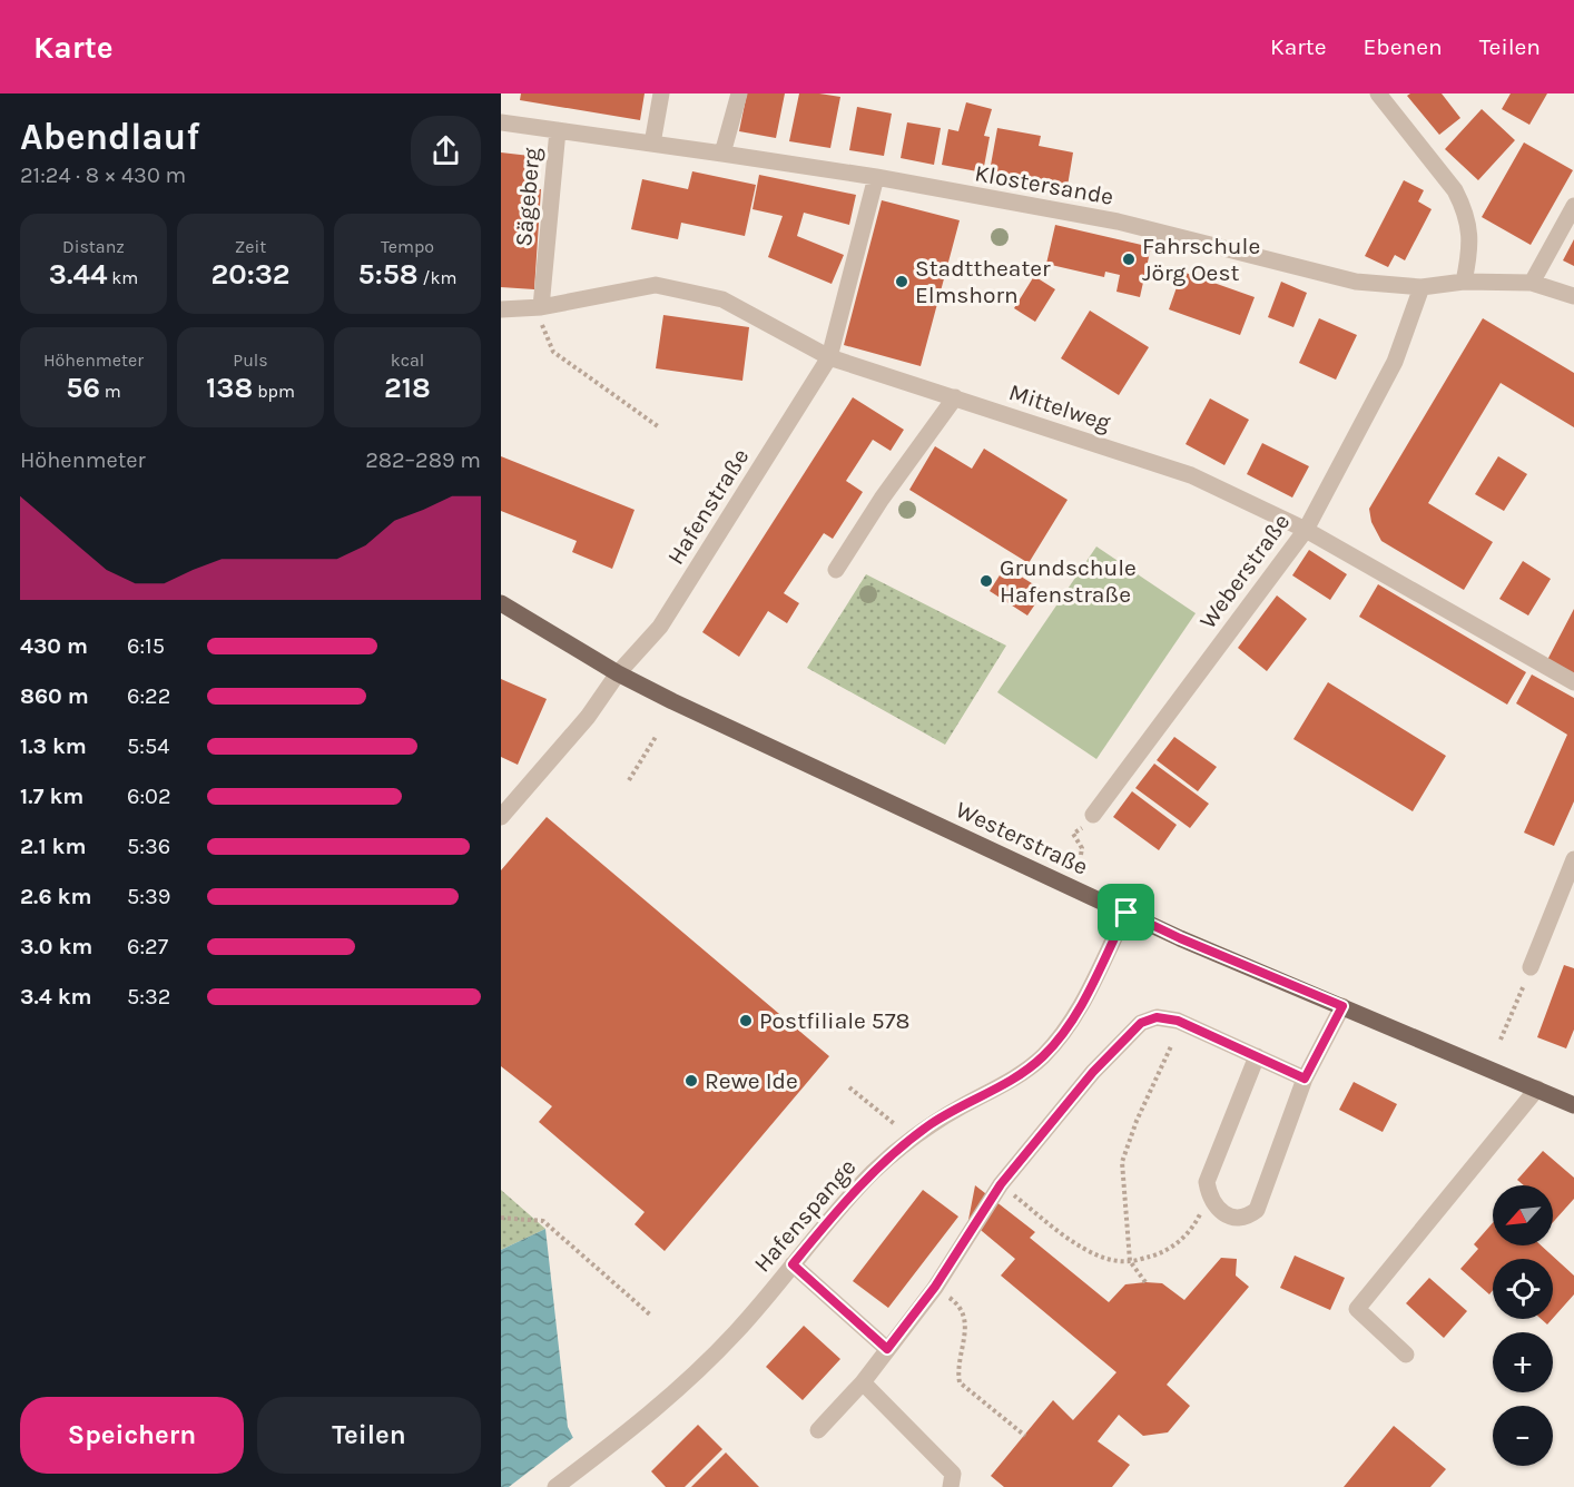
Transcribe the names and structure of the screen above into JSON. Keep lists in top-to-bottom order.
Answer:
{
  "streets": {
    "main road": ["Westerstraße"],
    "street": [
      "Klostersande",
      "Sägeberg",
      "Mittelweg",
      "Hafenstraße",
      "Weberstraße",
      "Hafenspange"
    ]
  },
  "crossings": [
    ["Klostersande", "Sägeberg"],
    ["Klostersande", "Hafenstraße"],
    ["Klostersande", "Weberstraße"],
    ["Sägeberg", "Mittelweg"],
    ["Mittelweg", "Hafenstraße"],
    ["Mittelweg", "Weberstraße"],
    ["Hafenstraße", "Westerstraße"],
    ["Westerstraße", "Hafenspange"]
  ],
  "places": [
    "Fahrschule Jörg Oest",
    "Stadttheater Elmshorn",
    "Grundschule Hafenstraße",
    "Postfiliale 578",
    "Rewe Ide"
  ],
  "north": "bottom left",
  "page": {
    "header": "Karte",
    "nav": ["Karte", "Ebenen", "Teilen"],
    "heading": ["Abendlauf", "21:24 · 8 × 430 m"],
    "stats": [
      ["Distanz", "3.44 km"],
      ["Zeit", "20:32"],
      ["Tempo", "5:58 /km"],
      ["Höhenmeter", "56 m"],
      ["Puls", "138 bpm"],
      ["kcal", "218"]
    ],
    "chart": ["Höhenmeter", "282–289 m"],
    "list": [
      {
        "name": "430 m",
        "note": "6:15"
      },
      {
        "name": "860 m",
        "note": "6:22"
      },
      {
        "name": "1.3 km",
        "note": "5:54"
      },
      {
        "name": "1.7 km",
        "note": "6:02"
      },
      {
        "name": "2.1 km",
        "note": "5:36"
      },
      {
        "name": "2.6 km",
        "note": "5:39"
      },
      {
        "name": "3.0 km",
        "note": "6:27"
      },
      {
        "name": "3.4 km",
        "note": "5:32"
      }
    ],
    "map_buttons": ["+", "−"],
    "buttons": ["Speichern", "Teilen"]
  }
}
